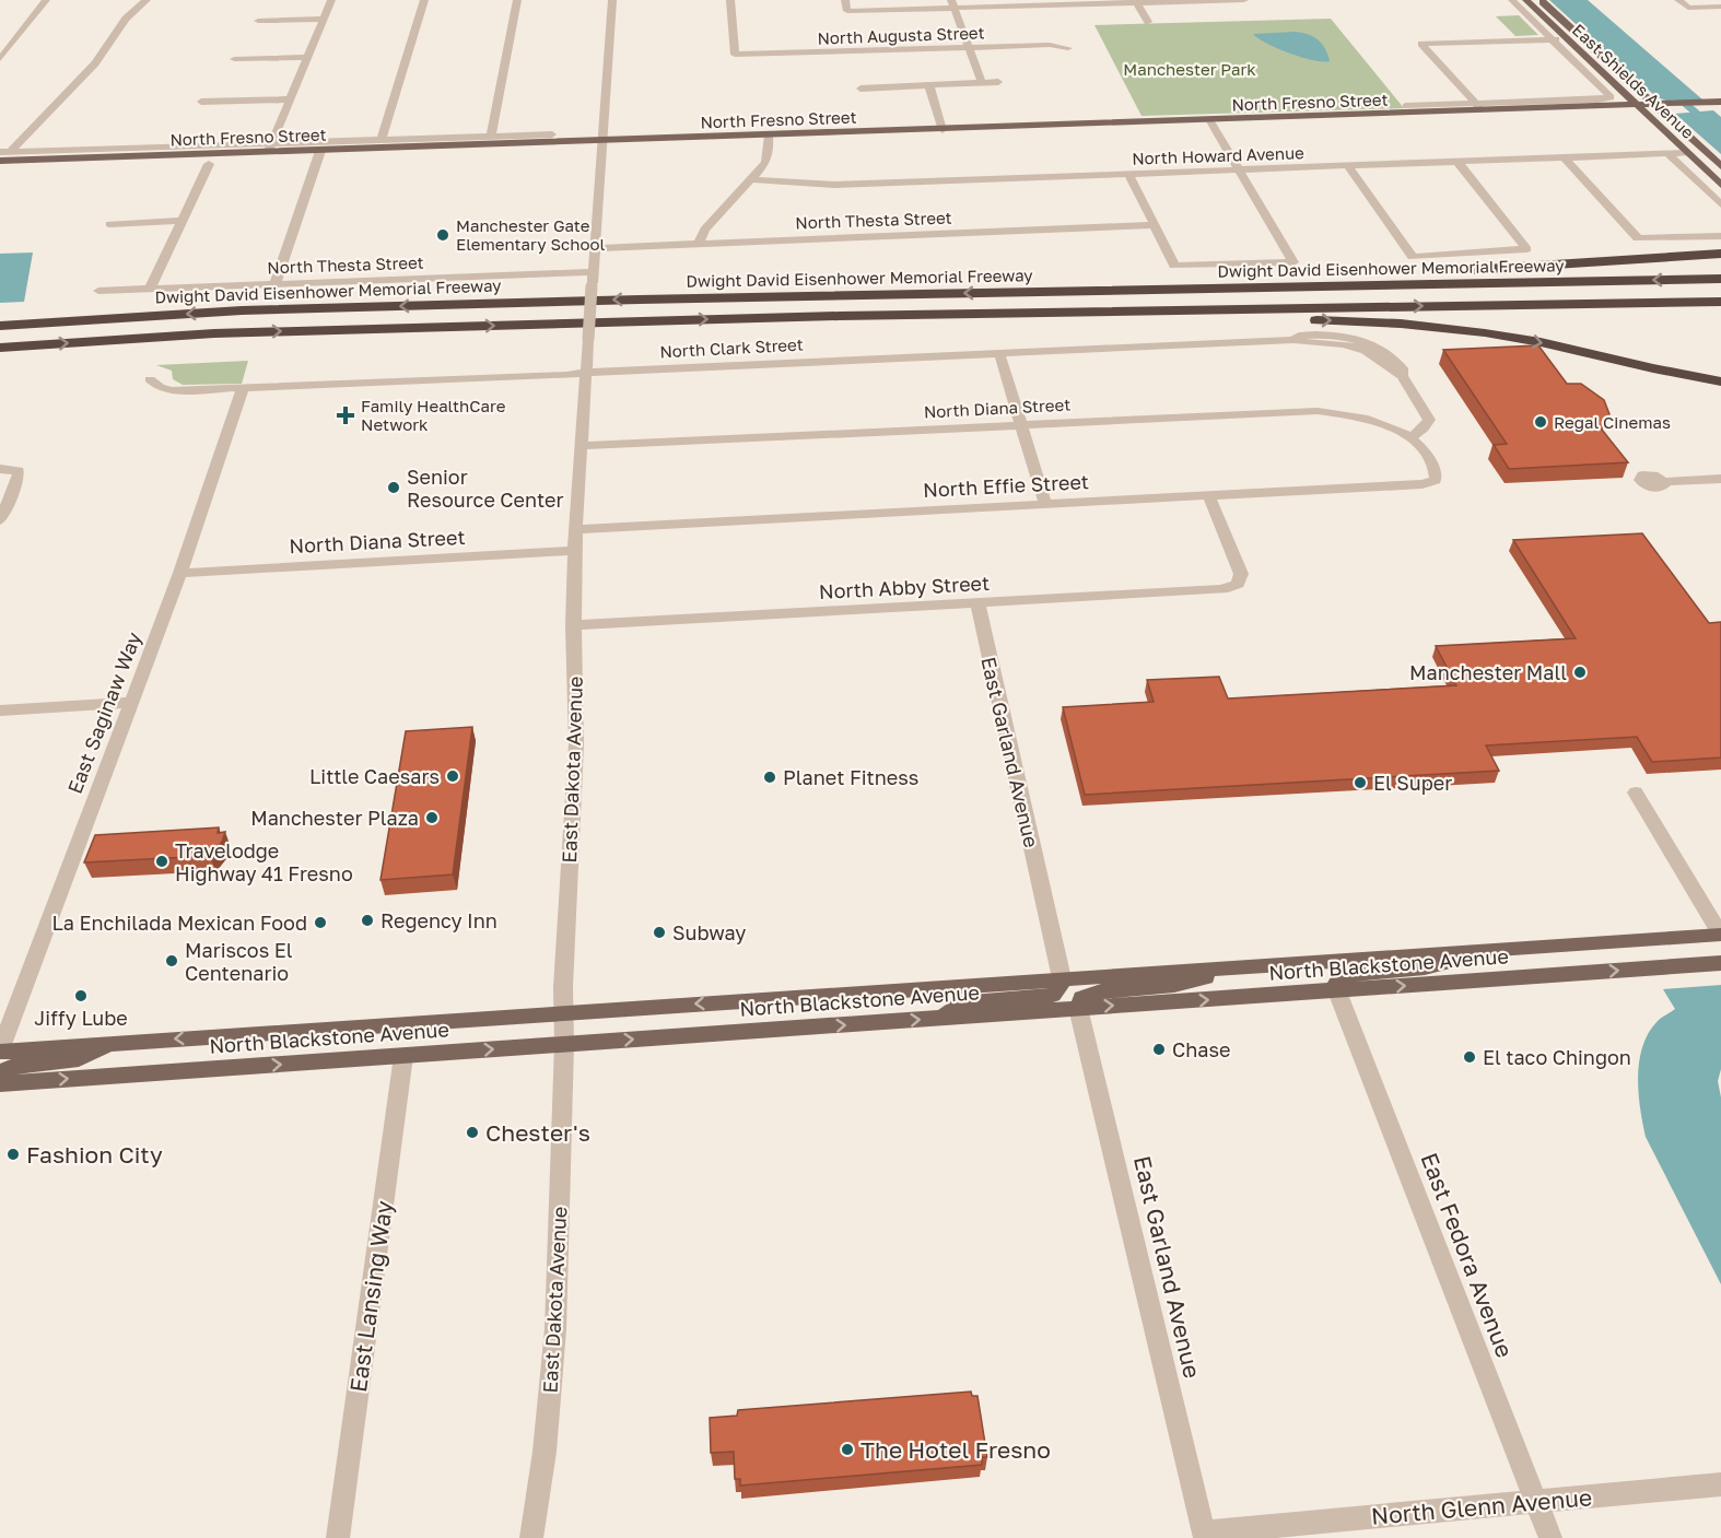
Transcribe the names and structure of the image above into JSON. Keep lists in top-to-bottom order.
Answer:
{
  "streets": {
    "highway": ["Dwight David Eisenhower Memorial Freeway"],
    "main road": ["East Shields Avenue", "North Fresno Street", "North Blackstone Avenue"],
    "street": [
      "North Augusta Street",
      "North Howard Avenue",
      "North Thesta Street",
      "North Clark Street",
      "North Diana Street",
      "North Effie Street",
      "North Abby Street",
      "East Saginaw Way",
      "East Garland Avenue",
      "East Dakota Avenue",
      "East Fedora Avenue",
      "East Lansing Way",
      "North Glenn Avenue"
    ]
  },
  "crossings": [
    ["East Shields Avenue", "North Fresno Street"],
    ["East Shields Avenue", "North Howard Avenue"],
    ["North Fresno Street", "East Dakota Avenue"],
    ["North Thesta Street", "East Dakota Avenue"],
    ["North Clark Street", "North Diana Street"],
    ["North Clark Street", "North Effie Street"],
    ["North Clark Street", "East Saginaw Way"],
    ["North Clark Street", "East Dakota Avenue"],
    ["North Diana Street", "North Effie Street"],
    ["North Diana Street", "East Saginaw Way"],
    ["North Diana Street", "East Dakota Avenue"],
    ["North Effie Street", "North Abby Street"],
    ["North Effie Street", "East Dakota Avenue"],
    ["North Abby Street", "East Garland Avenue"],
    ["North Abby Street", "East Dakota Avenue"],
    ["East Saginaw Way", "North Blackstone Avenue"],
    ["East Garland Avenue", "North Blackstone Avenue"],
    ["East Garland Avenue", "North Glenn Avenue"],
    ["East Dakota Avenue", "North Blackstone Avenue"],
    ["North Blackstone Avenue", "East Fedora Avenue"],
    ["North Blackstone Avenue", "East Lansing Way"],
    ["East Fedora Avenue", "North Glenn Avenue"]
  ],
  "parks": ["Manchester Park"],
  "places": {
    "other": [
      "Manchester Gate Elementary School",
      "Regal Cinemas",
      "Senior Resource Center",
      "Manchester Mall",
      "Little Caesars",
      "Planet Fitness",
      "El Super",
      "Manchester Plaza",
      "Travelodge Highway 41 Fresno",
      "Regency Inn",
      "La Enchilada Mexican Food",
      "Subway",
      "Mariscos El Centenario",
      "Jiffy Lube",
      "Chase",
      "El taco Chingon",
      "Chester's",
      "Fashion City",
      "The Hotel Fresno"
    ],
    "health": ["Family HealthCare Network"]
  }
}
